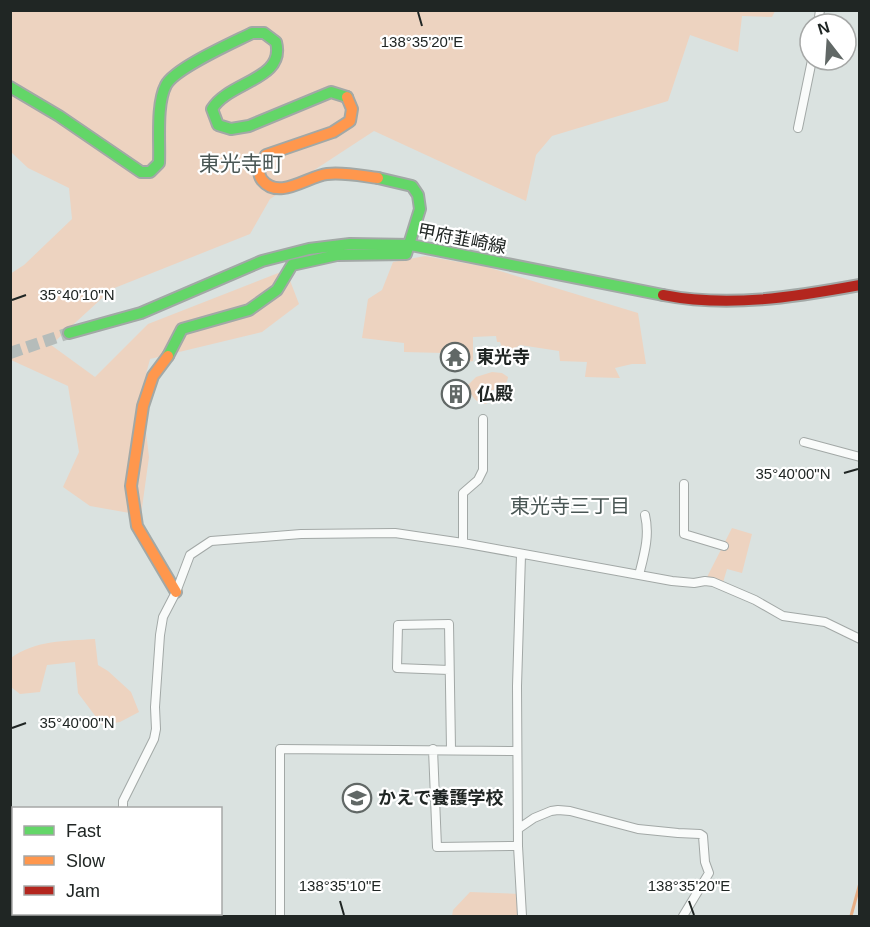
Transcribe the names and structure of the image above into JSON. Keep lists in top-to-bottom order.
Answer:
{
  "streets": {
    "street": ["甲府韮崎線"]
  },
  "districts": ["東光寺町", "東光寺三丁目"],
  "places": {
    "temple": ["東光寺"],
    "building": ["仏殿"],
    "school or university": ["かえで養護学校"]
  },
  "legend": ["Fast", "Slow", "Jam"],
  "north": "top",
  "coordinates": [
    "138°35'20\"E",
    "35°40'10\"N",
    "35°40'00\"N",
    "138°35'10\"E"
  ]
}
